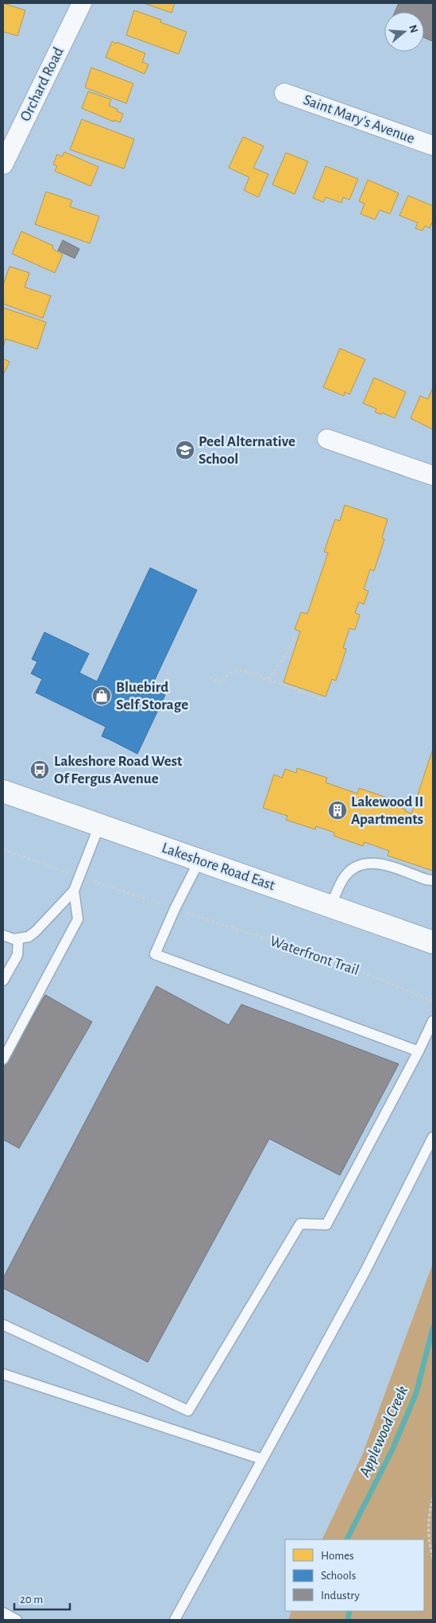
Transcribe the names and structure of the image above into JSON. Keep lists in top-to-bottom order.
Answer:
{
  "streets": {
    "main road": ["Lakeshore Road East"],
    "street": ["Orchard Road", "Saint Mary's Avenue"],
    "path": ["Waterfront Trail"]
  },
  "water": ["Applewood Creek"],
  "places": {
    "school or university": ["Peel Alternative School"],
    "shop": ["Bluebird Self Storage"],
    "bus stop": ["Lakeshore Road West Of Fergus Avenue"],
    "building": ["Lakewood II Apartments"]
  },
  "legend": ["Homes", "Schools", "Industry"],
  "scale_bar": "20 m",
  "north": "right"
}
